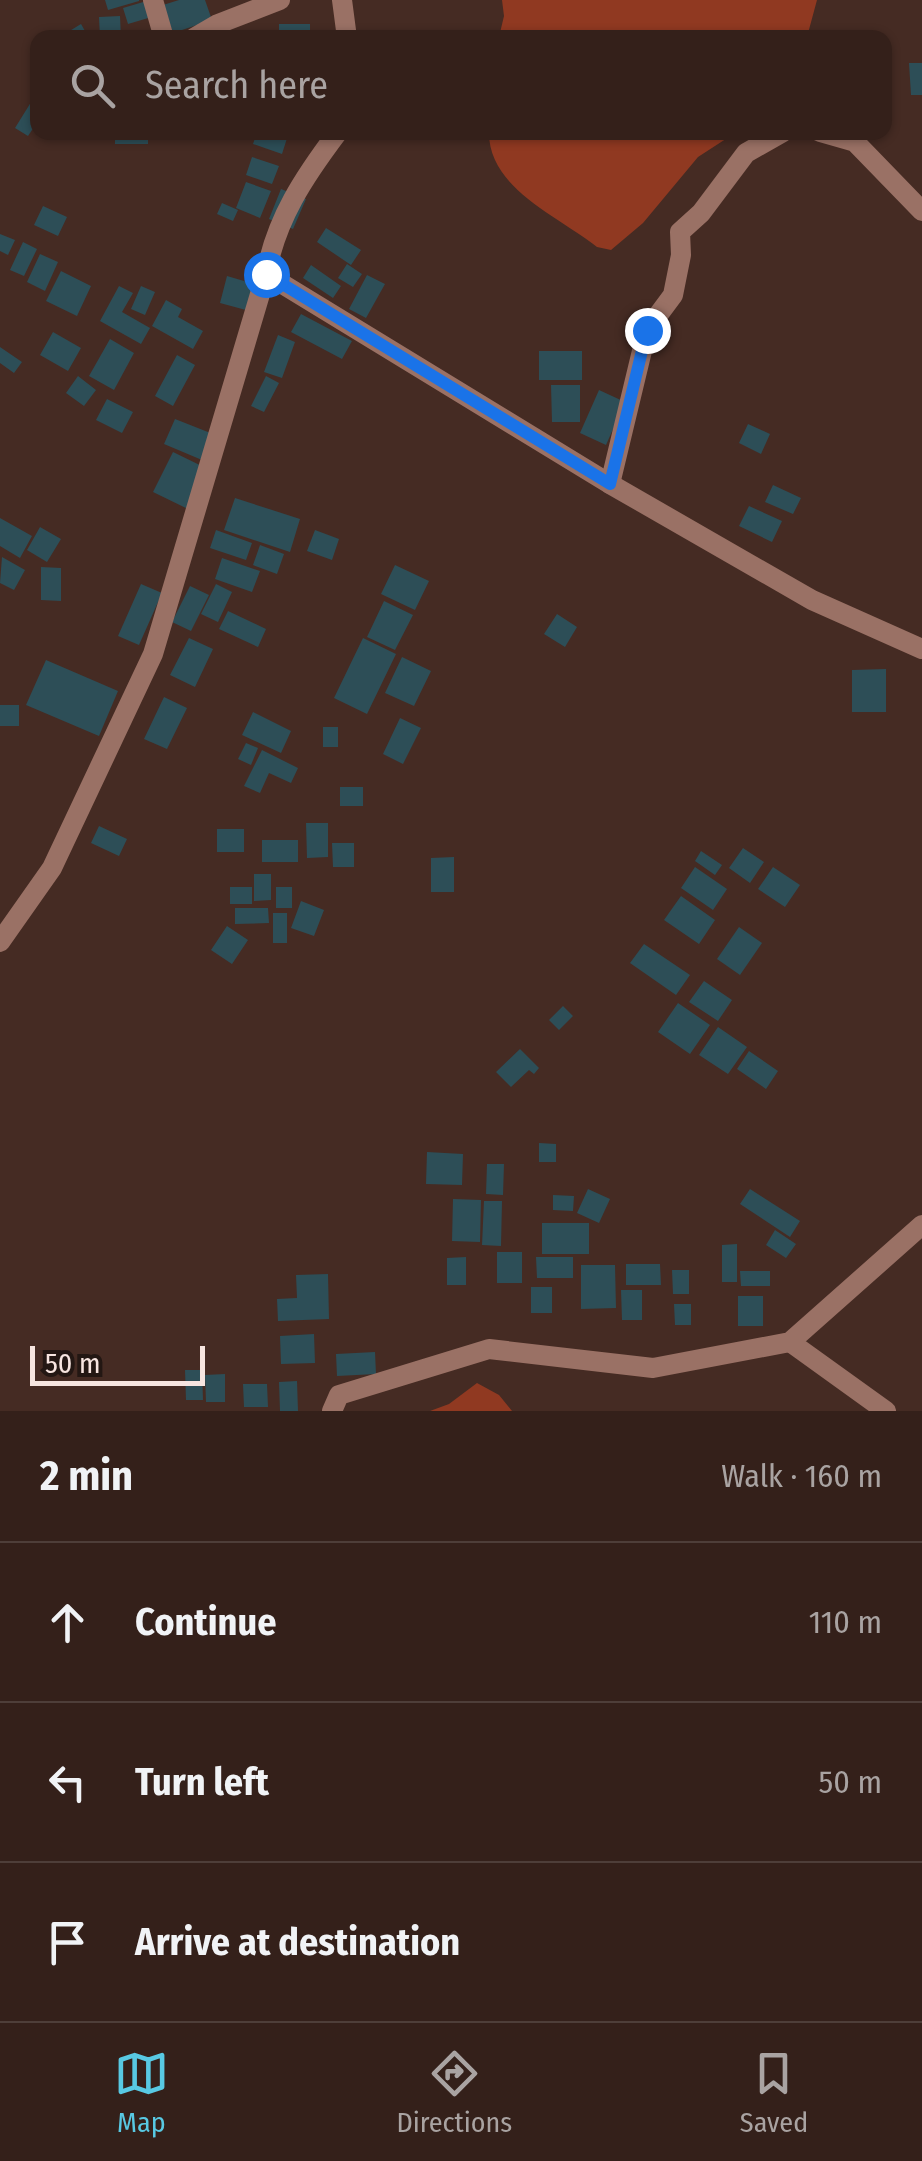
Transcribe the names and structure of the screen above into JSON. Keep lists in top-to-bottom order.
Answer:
{
  "scale_bar": "50 m",
  "page": {
    "search": "Search here",
    "scale": "50 m",
    "heading": ["2 min", "Walk · 160 m"],
    "list": [
      ["Continue", "110 m"],
      ["Turn left", "50 m"],
      "Arrive at destination"
    ],
    "nav": ["Map", "Directions", "Saved"]
  }
}
